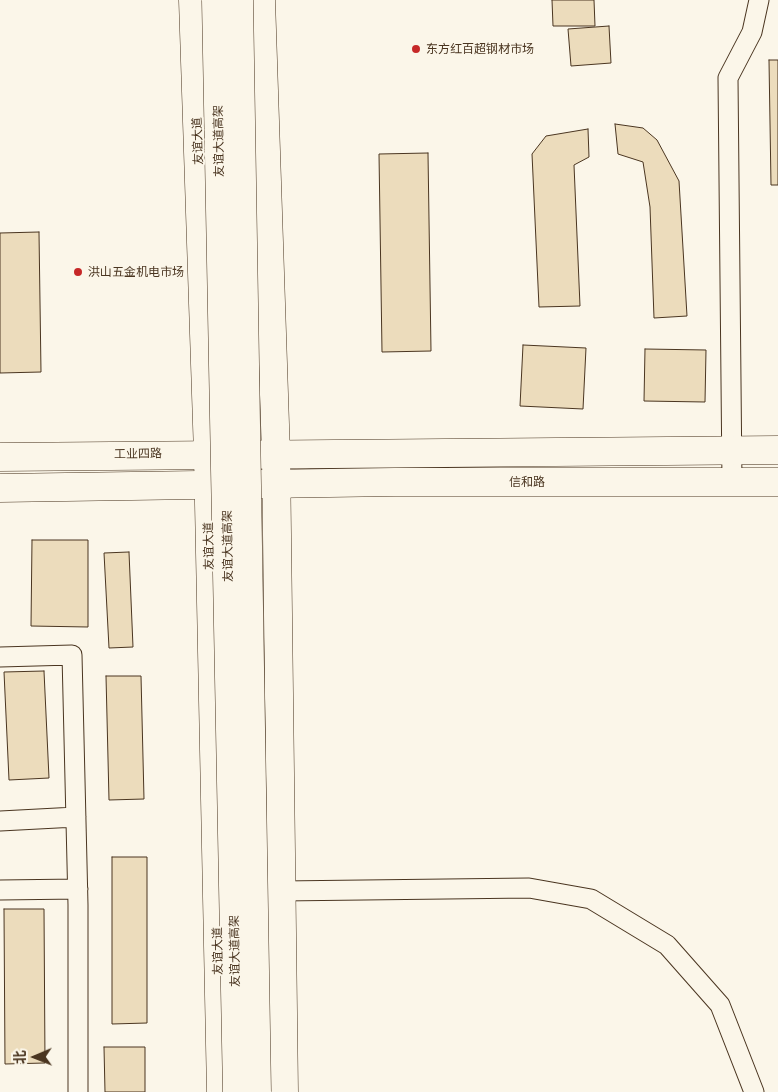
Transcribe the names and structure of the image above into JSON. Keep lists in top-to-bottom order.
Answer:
{
  "streets": {
    "main road": [
      "友谊大道",
      "友谊大道高架",
      "工业四路",
      "信和路"
    ]
  },
  "crossings": [
    ["友谊大道", "工业四路"]
  ],
  "places": ["东方红百超钢材市场", "洪山五金机电市场"],
  "north": "left"
}
